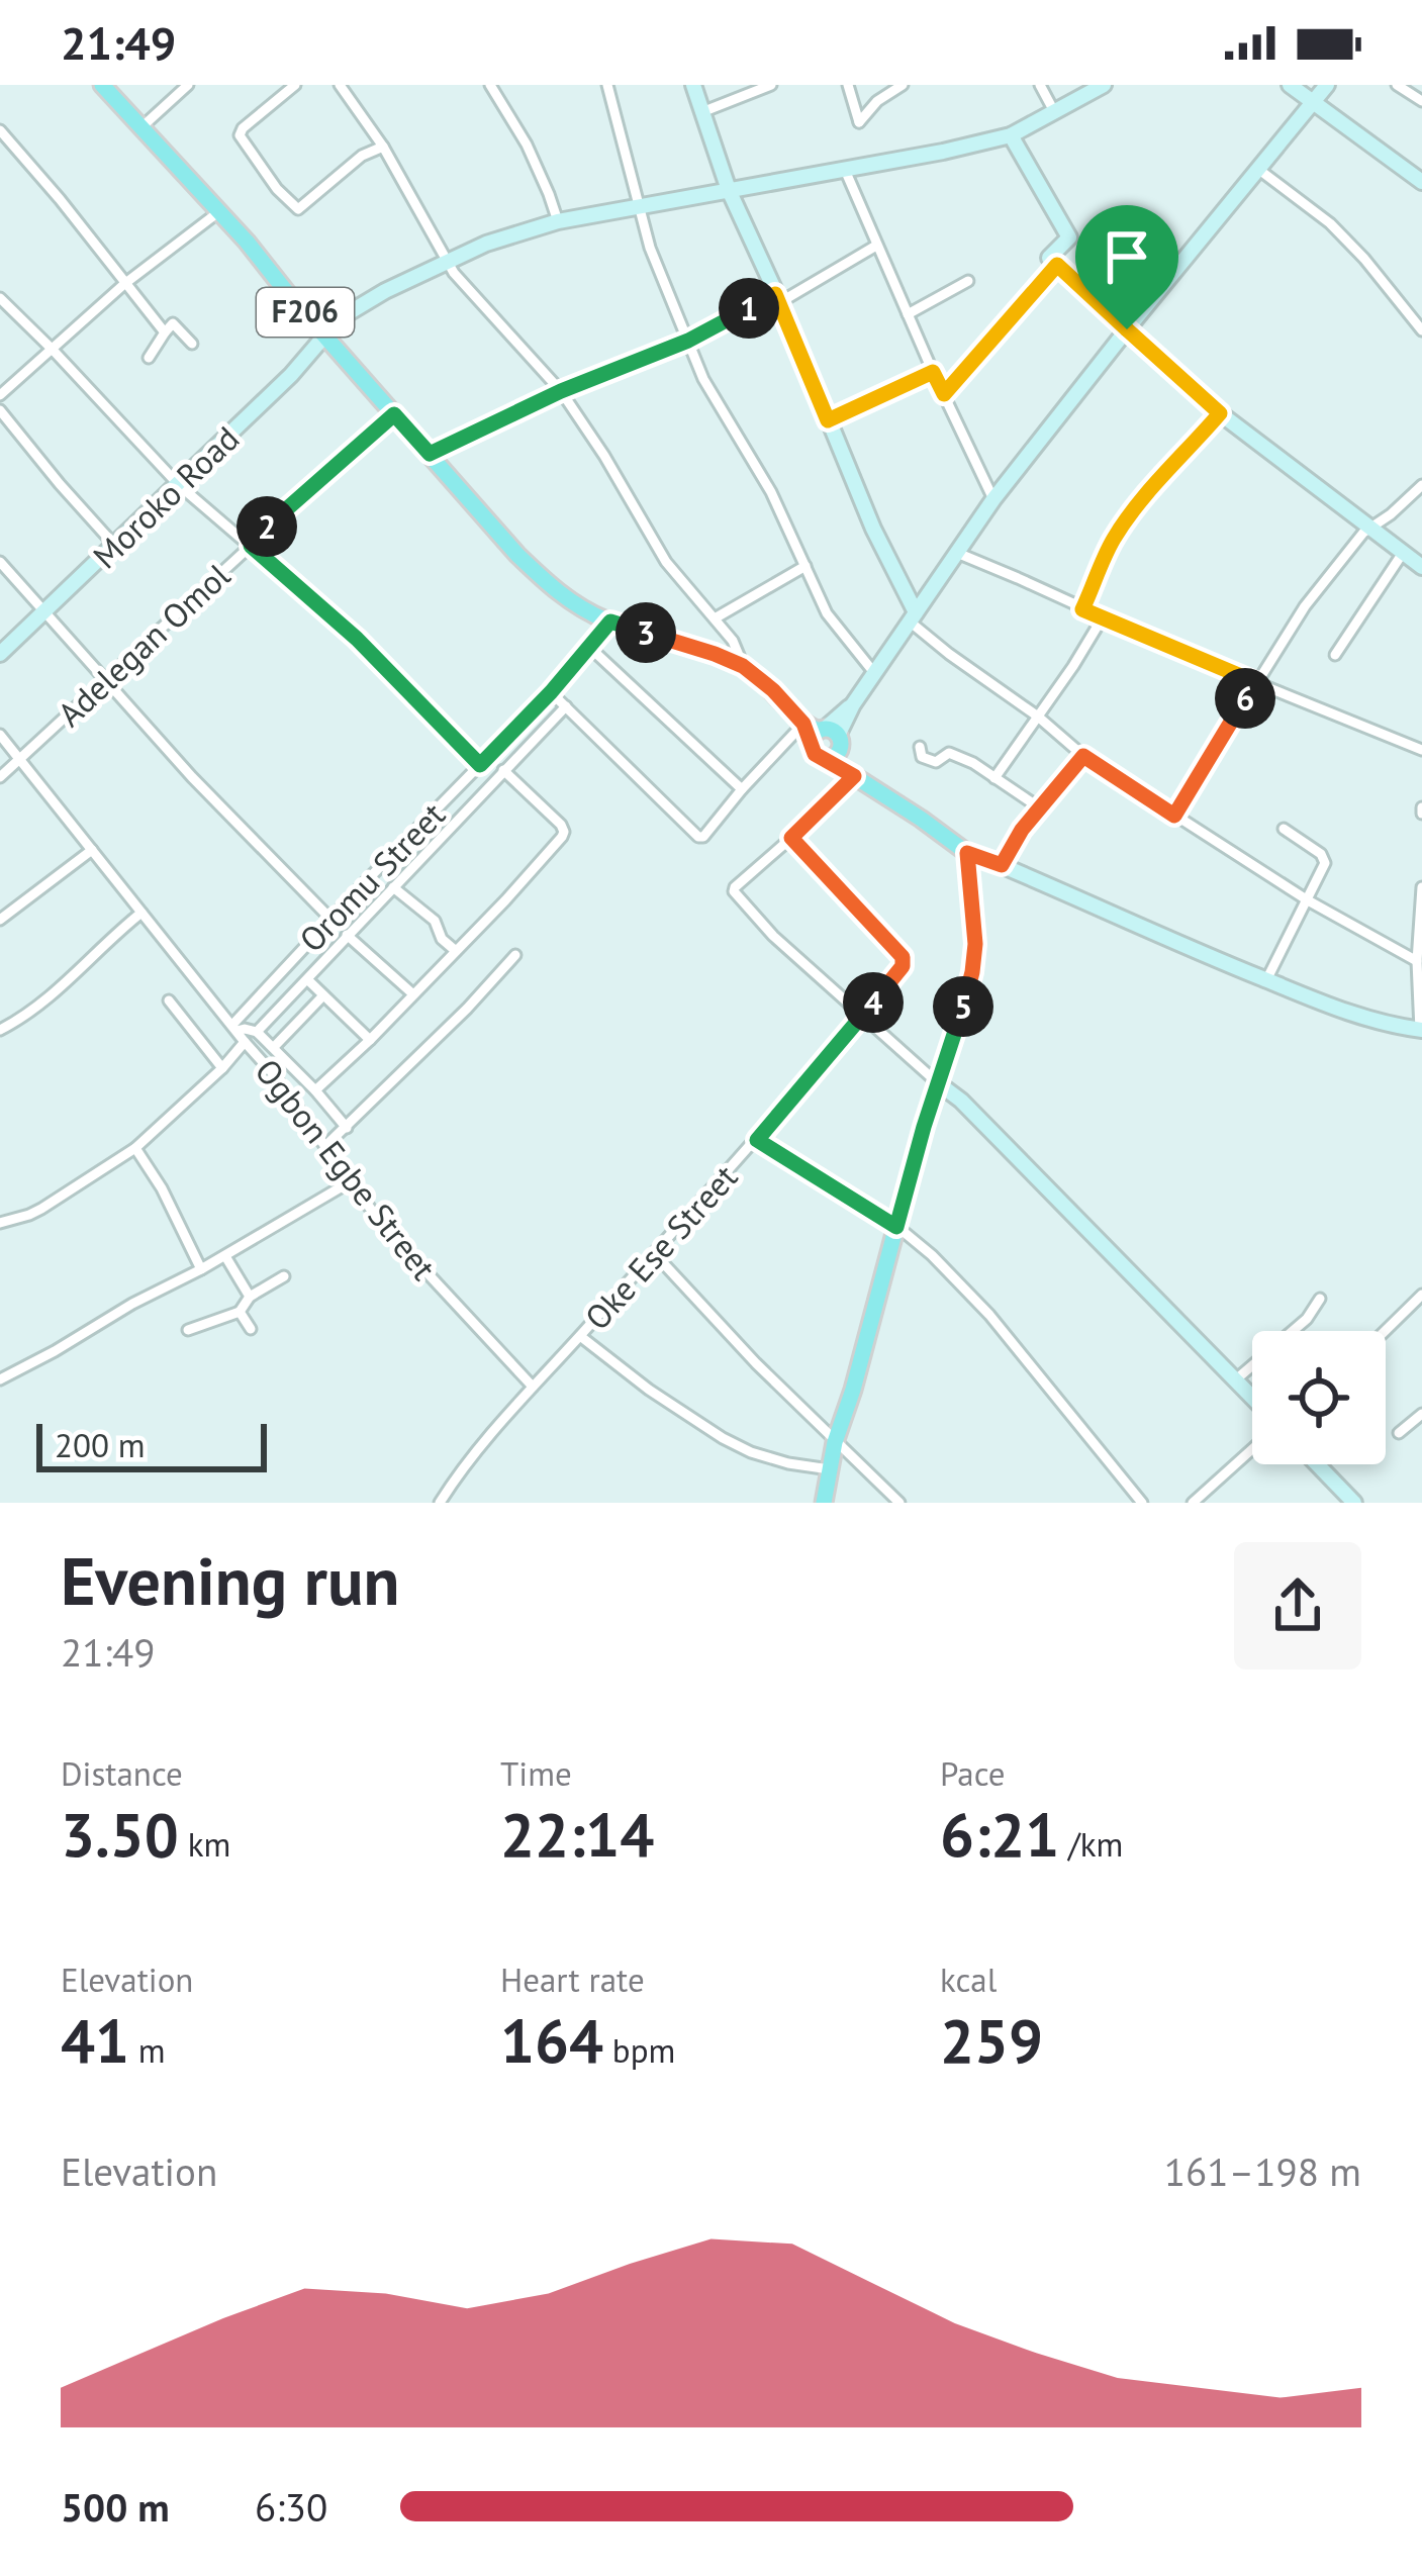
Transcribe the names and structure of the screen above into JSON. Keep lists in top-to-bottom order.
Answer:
{
  "streets": {
    "main road": ["F206"],
    "street": [
      "Moroko Road",
      "Adelegan Omol",
      "Oromu Street",
      "Ogbon Egbe Street",
      "Oke Ese Street"
    ]
  },
  "crossings": [
    ["F206", "Moroko Road"],
    ["F206", "Adelegan Omol"],
    ["F206", "Oromu Street"],
    ["Oromu Street", "Ogbon Egbe Street"],
    ["Ogbon Egbe Street", "Oke Ese Street"]
  ],
  "scale_bar": "200 m",
  "page": {
    "status": "21:49",
    "pins": [
      "1",
      "2",
      "3",
      "6",
      "4",
      "5"
    ],
    "scale": "200 m",
    "heading": ["Evening run", "21:49"],
    "stats": [
      ["Distance", "3.50 km"],
      ["Time", "22:14"],
      ["Pace", "6:21 /km"],
      ["Elevation", "41 m"],
      ["Heart rate", "164 bpm"],
      ["kcal", "259"]
    ],
    "chart": ["Elevation", "161–198 m"],
    "list": [
      {
        "name": "500 m",
        "note": "6:30"
      }
    ]
  }
}
